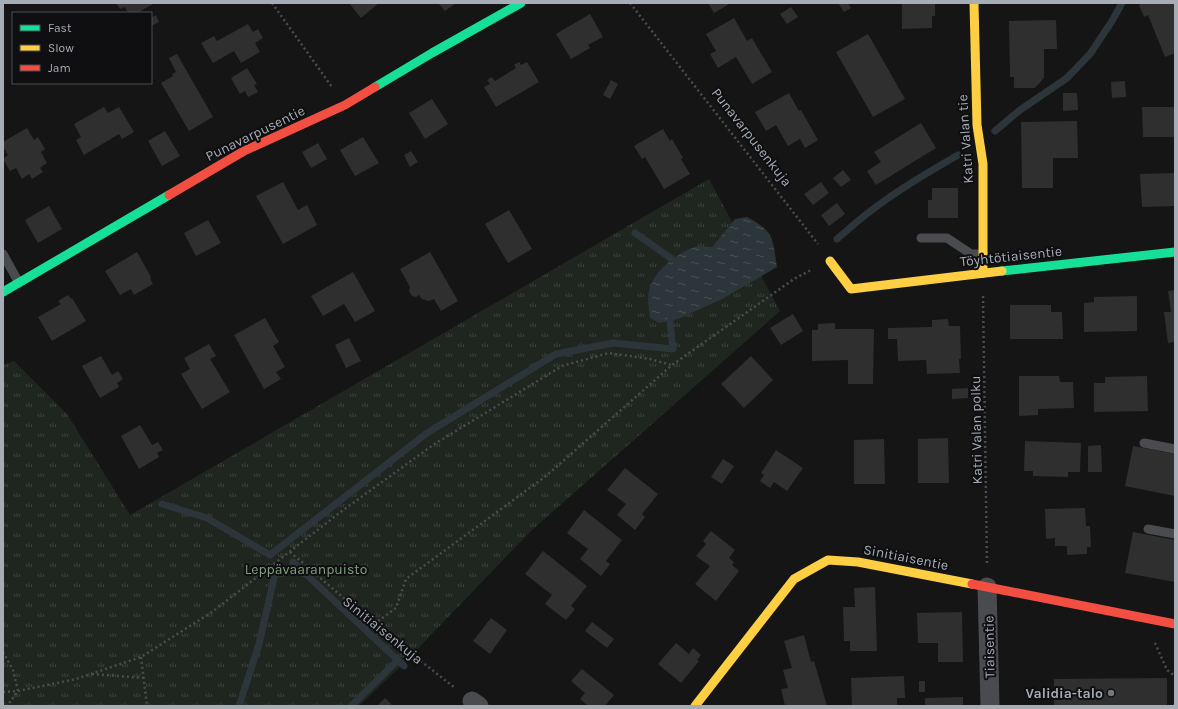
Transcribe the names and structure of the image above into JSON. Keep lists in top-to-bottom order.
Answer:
{
  "streets": {
    "street": [
      "Punavarpusentie",
      "Katri Valan tie",
      "Töyhtötiaisentie",
      "Sinitiaisentie",
      "Tiaisentie"
    ],
    "path": ["Punavarpusenkuja", "Katri Valan polku", "Sinitiaisenkuja"]
  },
  "crossings": [
    ["Punavarpusenkuja", "Töyhtötiaisentie"],
    ["Katri Valan tie", "Töyhtötiaisentie"],
    ["Katri Valan tie", "Katri Valan polku"],
    ["Töyhtötiaisentie", "Katri Valan polku"],
    ["Katri Valan polku", "Sinitiaisentie"],
    ["Katri Valan polku", "Tiaisentie"],
    ["Sinitiaisentie", "Tiaisentie"]
  ],
  "parks": ["Leppävaaranpuisto"],
  "places": ["Validia-talo"],
  "legend": ["Fast", "Slow", "Jam"]
}
